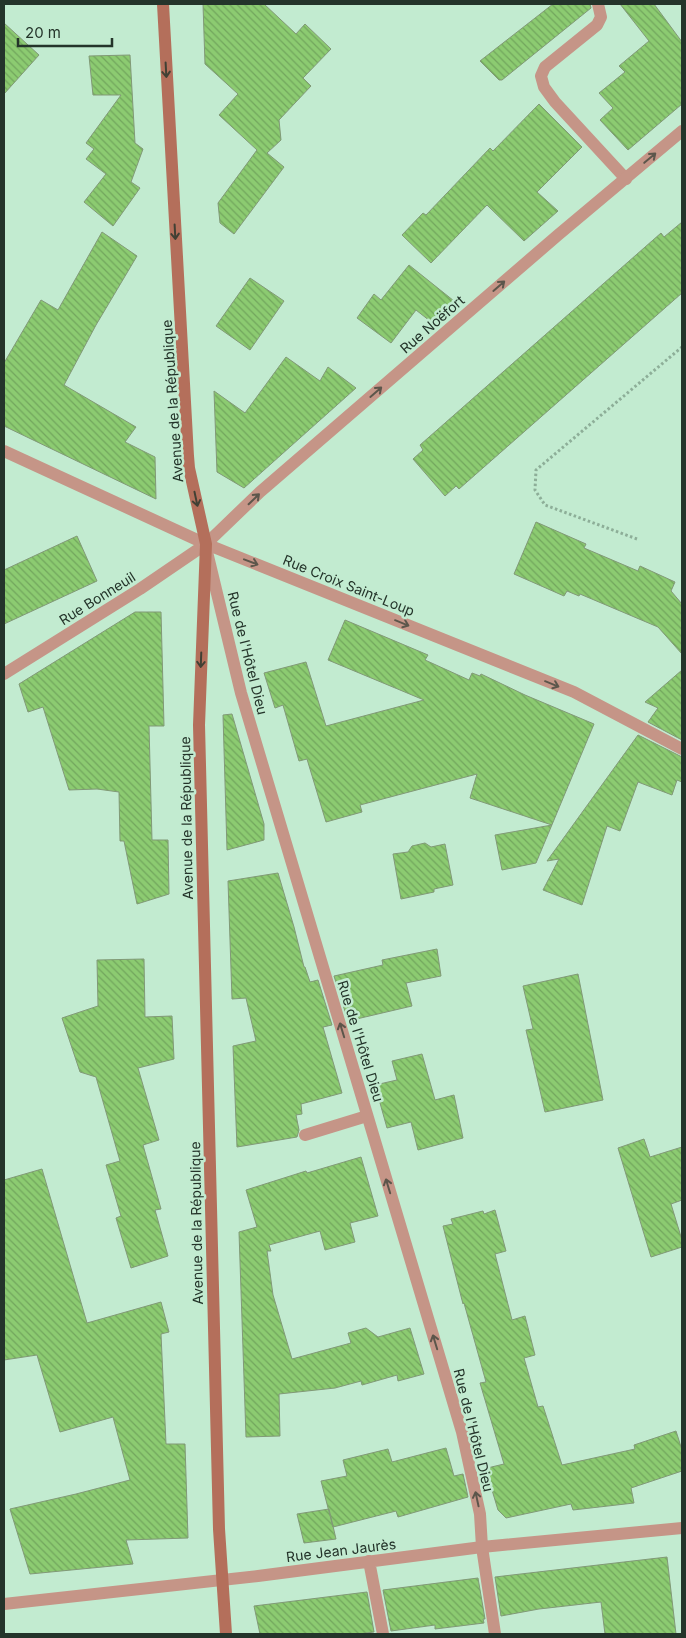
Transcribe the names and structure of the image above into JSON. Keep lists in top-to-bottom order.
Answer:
{
  "streets": {
    "street": [
      "Rue Noëfort",
      "Avenue de la République",
      "Rue Croix Saint-Loup",
      "Rue Bonneuil",
      "Rue de l'Hôtel Dieu",
      "Rue Jean Jaurès"
    ]
  },
  "crossings": [
    ["Rue Noëfort", "Avenue de la République"],
    ["Rue Noëfort", "Rue Croix Saint-Loup"],
    ["Rue Noëfort", "Rue Bonneuil"],
    ["Rue Noëfort", "Rue de l'Hôtel Dieu"],
    ["Avenue de la République", "Rue Croix Saint-Loup"],
    ["Avenue de la République", "Rue Bonneuil"],
    ["Avenue de la République", "Rue de l'Hôtel Dieu"],
    ["Avenue de la République", "Rue Jean Jaurès"],
    ["Rue Croix Saint-Loup", "Rue Bonneuil"],
    ["Rue Croix Saint-Loup", "Rue de l'Hôtel Dieu"],
    ["Rue Bonneuil", "Rue de l'Hôtel Dieu"],
    ["Rue de l'Hôtel Dieu", "Rue Jean Jaurès"]
  ],
  "one_way": [
    "Rue Noëfort",
    "Avenue de la République",
    "Rue Croix Saint-Loup",
    "Rue de l'Hôtel Dieu"
  ],
  "scale_bar": "20 m"
}
